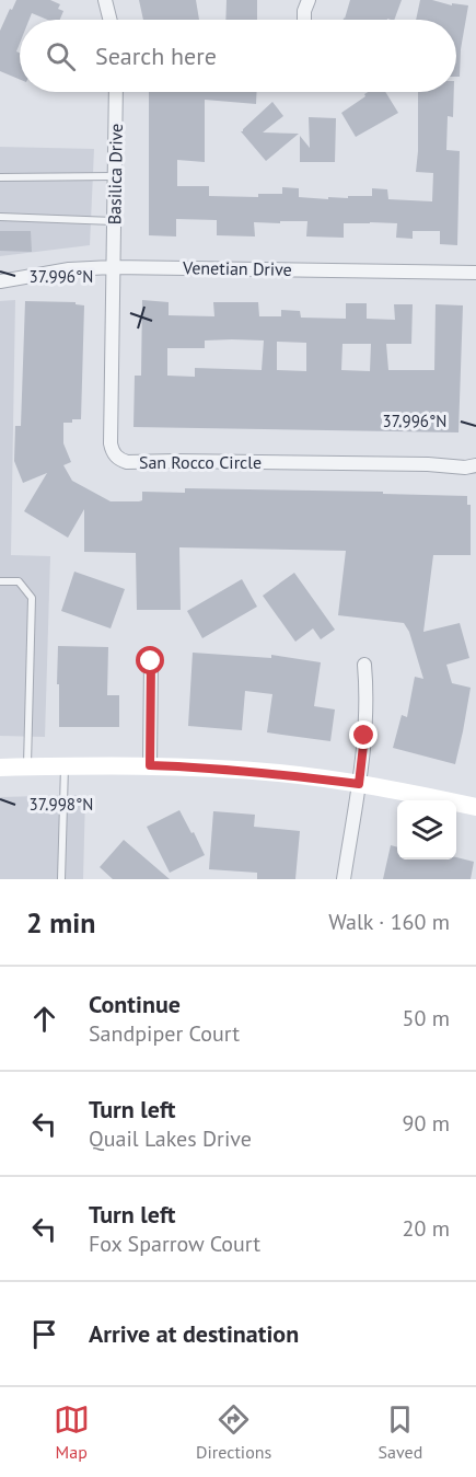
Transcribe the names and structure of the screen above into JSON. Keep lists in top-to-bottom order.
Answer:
{
  "streets": {
    "street": ["Basilica Drive", "Venetian Drive", "San Rocco Circle"]
  },
  "crossings": [
    ["Basilica Drive", "Venetian Drive"],
    ["Basilica Drive", "San Rocco Circle"],
    ["Venetian Drive", "San Rocco Circle"]
  ],
  "page": {
    "search": "Search here",
    "heading": ["2 min", "Walk · 160 m"],
    "list": [
      ["Continue", "Sandpiper Court", "50 m"],
      ["Turn left", "Quail Lakes Drive", "90 m"],
      ["Turn left", "Fox Sparrow Court", "20 m"],
      "Arrive at destination"
    ],
    "nav": ["Map", "Directions", "Saved"]
  },
  "coordinates": ["37.996°N", "37.998°N"]
}
